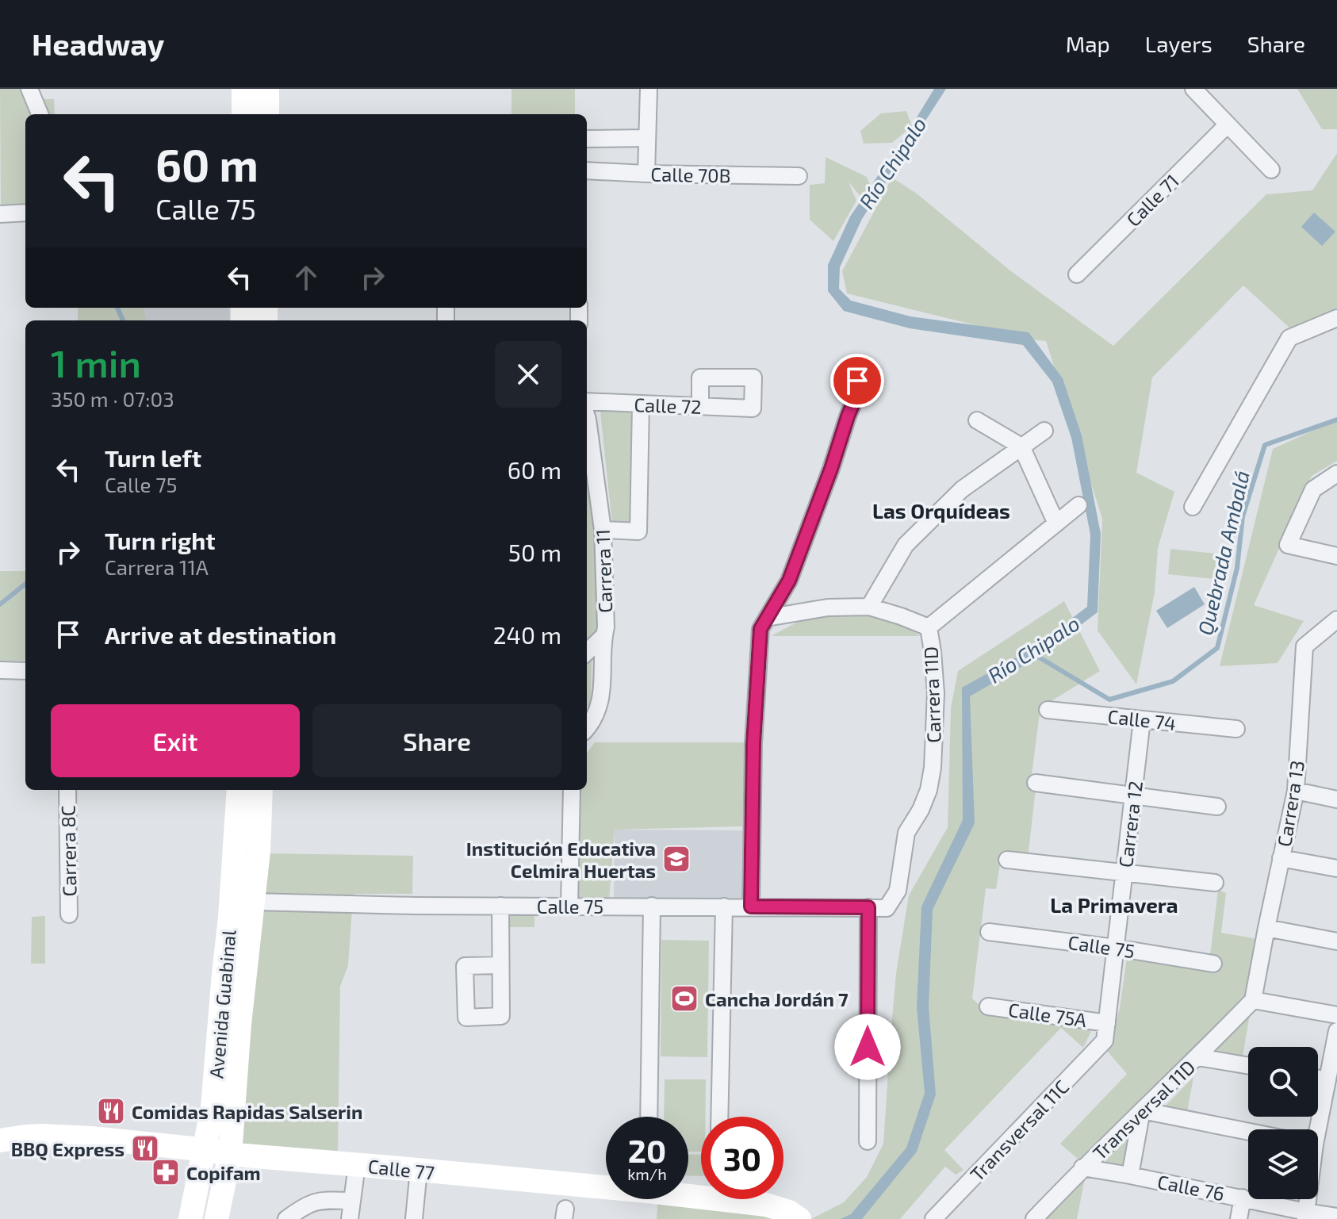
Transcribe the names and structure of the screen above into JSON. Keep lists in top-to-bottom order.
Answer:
{
  "streets": {
    "main road": ["Avenida Guabinal", "Calle 77"],
    "street": [
      "Calle 70B",
      "Calle 71",
      "Calle 72",
      "Carrera 11",
      "Carrera 11D",
      "Calle 74",
      "Carrera 13",
      "Carrera 12",
      "Carrera 8C",
      "Calle 75",
      "Calle 75A",
      "Transversal 11D",
      "Transversal 11C",
      "Calle 76"
    ]
  },
  "crossings": [
    ["Carrera 11D", "Calle 75"],
    ["Calle 74", "Carrera 12"],
    ["Carrera 13", "Transversal 11D"],
    ["Carrera 12", "Calle 75"],
    ["Carrera 12", "Calle 75A"],
    ["Carrera 12", "Transversal 11C"],
    ["Calle 75", "Avenida Guabinal"],
    ["Avenida Guabinal", "Calle 77"],
    ["Transversal 11D", "Calle 76"]
  ],
  "districts": ["Las Orquídeas", "La Primavera"],
  "water": ["Río Chipalo", "Quebrada Ambalá"],
  "places": {
    "school or university": ["Institución Educativa Celmira Huertas"],
    "sports": ["Cancha Jordán 7"],
    "restaurant": ["Comidas Rapidas Salserin", "BBQ Express"],
    "pharmacy": ["Copifam"]
  },
  "page": {
    "header": "Headway",
    "nav": ["Map", "Layers", "Share"],
    "turn": ["60 m", "Calle 75"],
    "heading": ["1 min", "350 m · 07:03"],
    "list": [
      {
        "name": "Turn left",
        "note": "Calle 75",
        "value": "60 m"
      },
      {
        "name": "Turn right",
        "note": "Carrera 11A",
        "value": "50 m"
      },
      {
        "name": "Arrive at destination",
        "value": "240 m"
      }
    ],
    "buttons": ["Exit", "Share"],
    "speed": "20 km/h",
    "limit": "30"
  }
}
